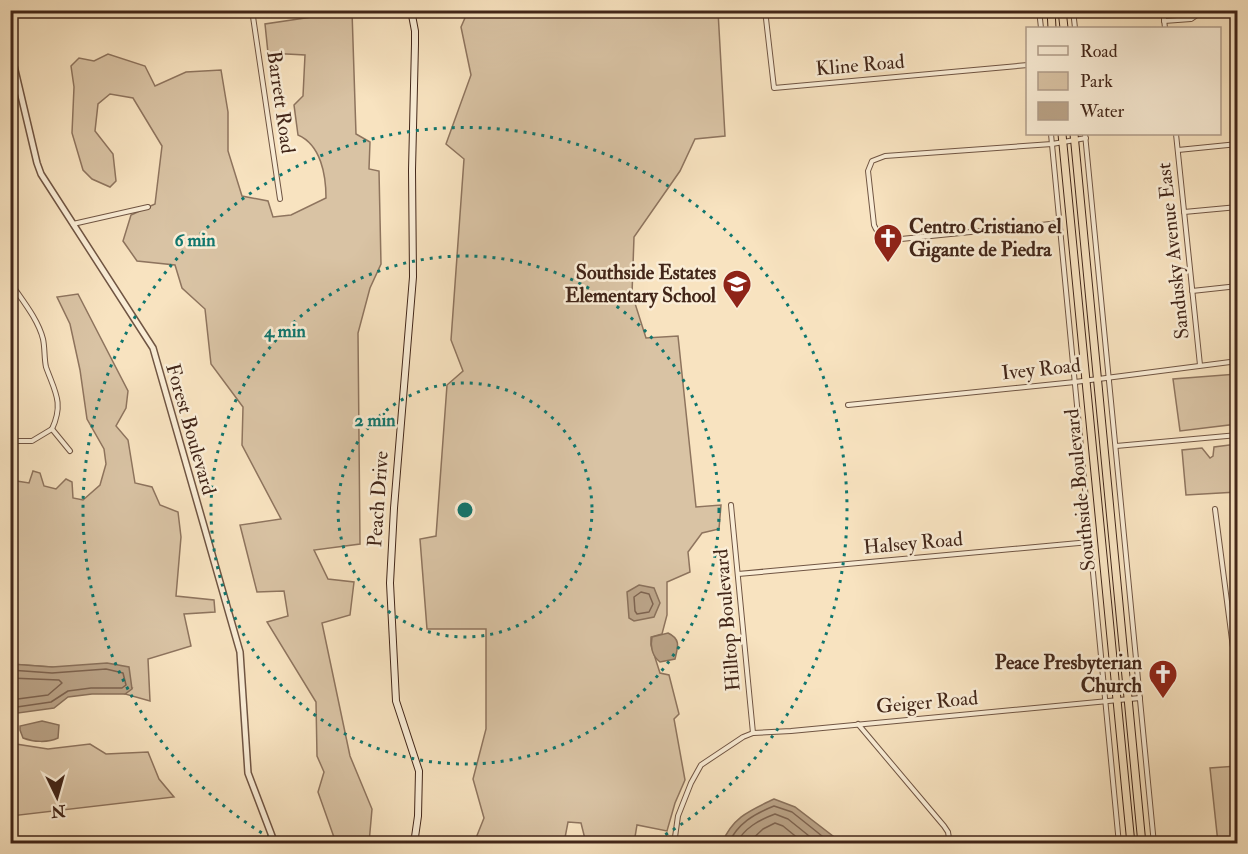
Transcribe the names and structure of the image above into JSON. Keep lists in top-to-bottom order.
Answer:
{
  "streets": {
    "highway": ["Southside Boulevard"],
    "main road": ["Peach Drive"],
    "street": [
      "Kline Road",
      "Barrett Road",
      "Sandusky Avenue East",
      "Ivey Road",
      "Forest Boulevard",
      "Halsey Road",
      "Hilltop Boulevard",
      "Geiger Road"
    ]
  },
  "crossings": [
    ["Sandusky Avenue East", "Ivey Road"],
    ["Ivey Road", "Southside Boulevard"],
    ["Southside Boulevard", "Geiger Road"],
    ["Halsey Road", "Hilltop Boulevard"],
    ["Hilltop Boulevard", "Geiger Road"]
  ],
  "places": {
    "church": ["Centro Cristiano el Gigante de Piedra", "Peace Presbyterian Church"],
    "school or university": ["Southside Estates Elementary School"]
  },
  "legend": ["Road", "Park", "Water"],
  "north": "bottom",
  "rings": ["6 min", "4 min", "2 min"]
}
